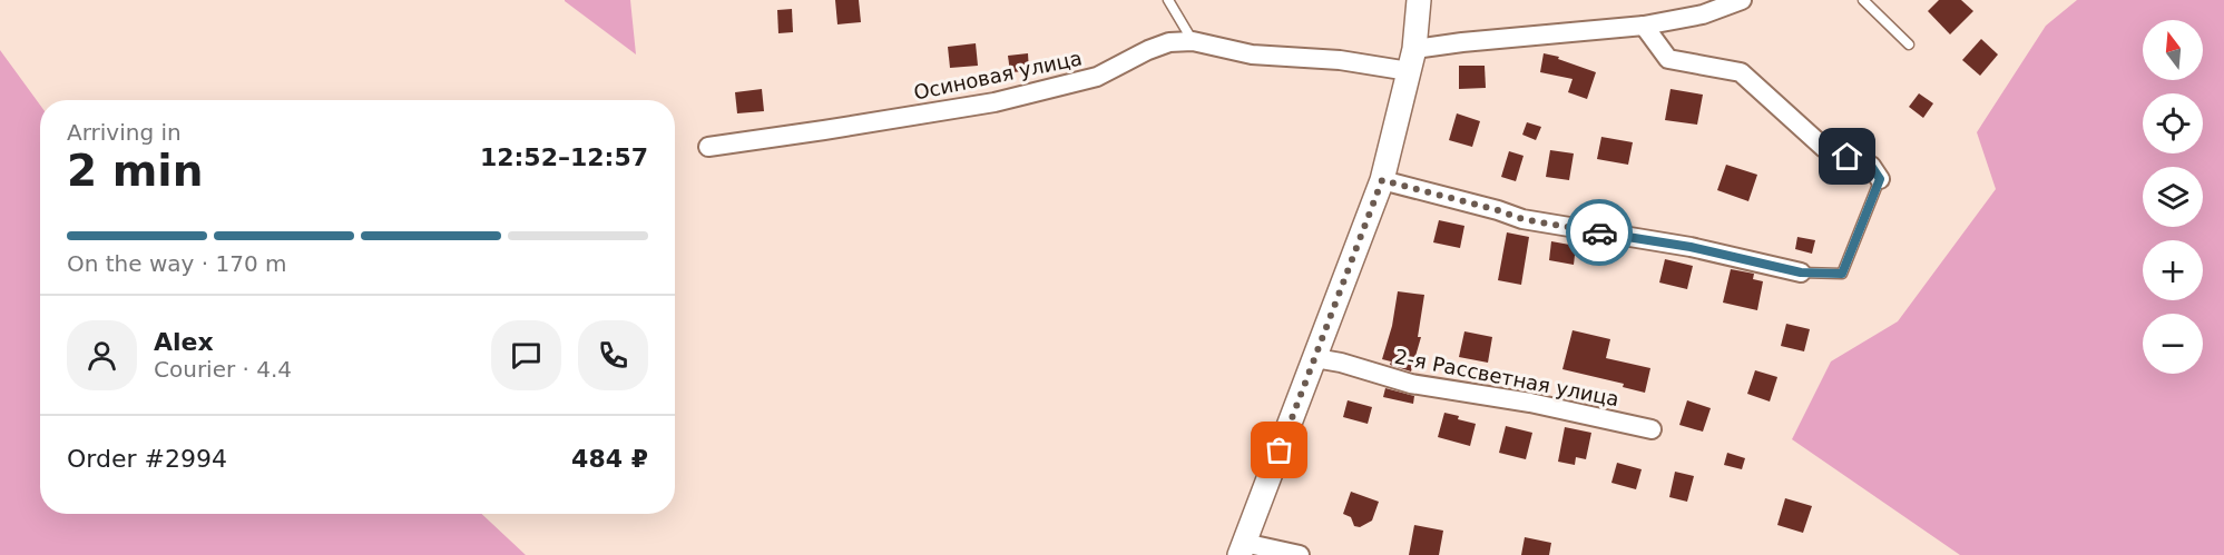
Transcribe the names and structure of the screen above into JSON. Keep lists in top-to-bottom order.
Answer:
{
  "streets": {
    "street": ["Осиновая улица", "2-я Рассветная улица"]
  },
  "north": "top",
  "page": {
    "map_buttons": ["+", "−"],
    "heading": ["2 min", "Arriving in", "12:52–12:57"],
    "panel": [
      "Alex",
      "Courier · 4.4",
      "Order #2994",
      "484 ₽"
    ],
    "bar": "On the way · 170 m"
  }
}
